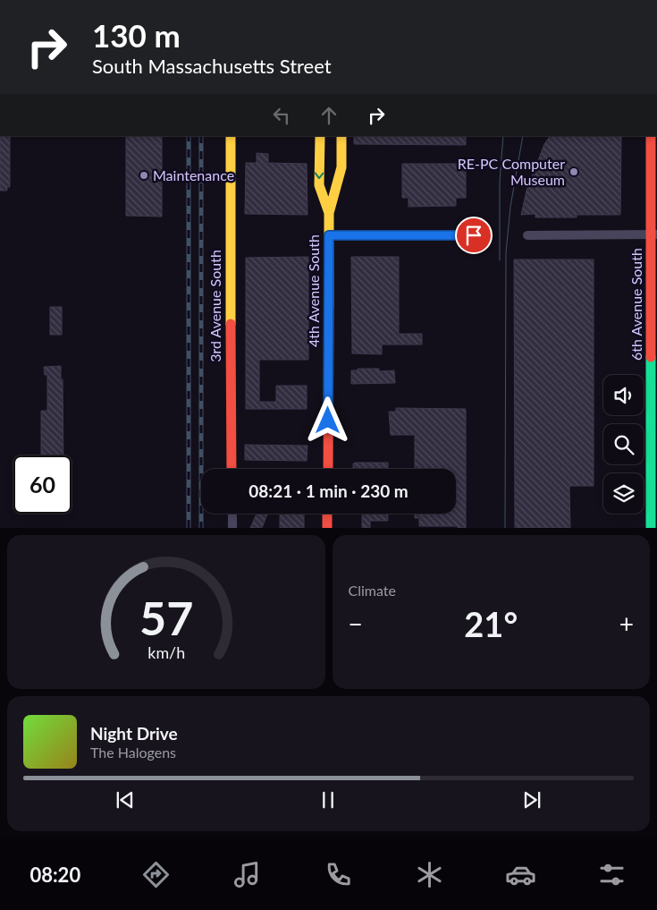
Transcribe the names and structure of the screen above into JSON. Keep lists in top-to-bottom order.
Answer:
{
  "streets": {
    "street": ["4th Avenue South", "6th Avenue South", "3rd Avenue South"]
  },
  "places": ["RE-PC Computer Museum", "Maintenance"],
  "page": {
    "turn": ["130 m", "South Massachusetts Street"],
    "limit": "60",
    "trip": "08:21 · 1 min · 230 m",
    "tile": "Climate",
    "heat": ["−", "21°", "+"],
    "song": ["Night Drive", "The Halogens"],
    "tabs": "08:20",
    "gauge": ["57", "km/h"]
  }
}
